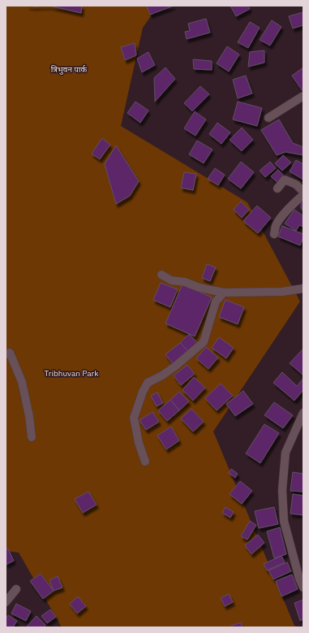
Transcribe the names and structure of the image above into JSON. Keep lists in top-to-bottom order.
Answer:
{
  "parks": ["त्रिभुवन पार्क", "Tribhuvan Park"]
}
